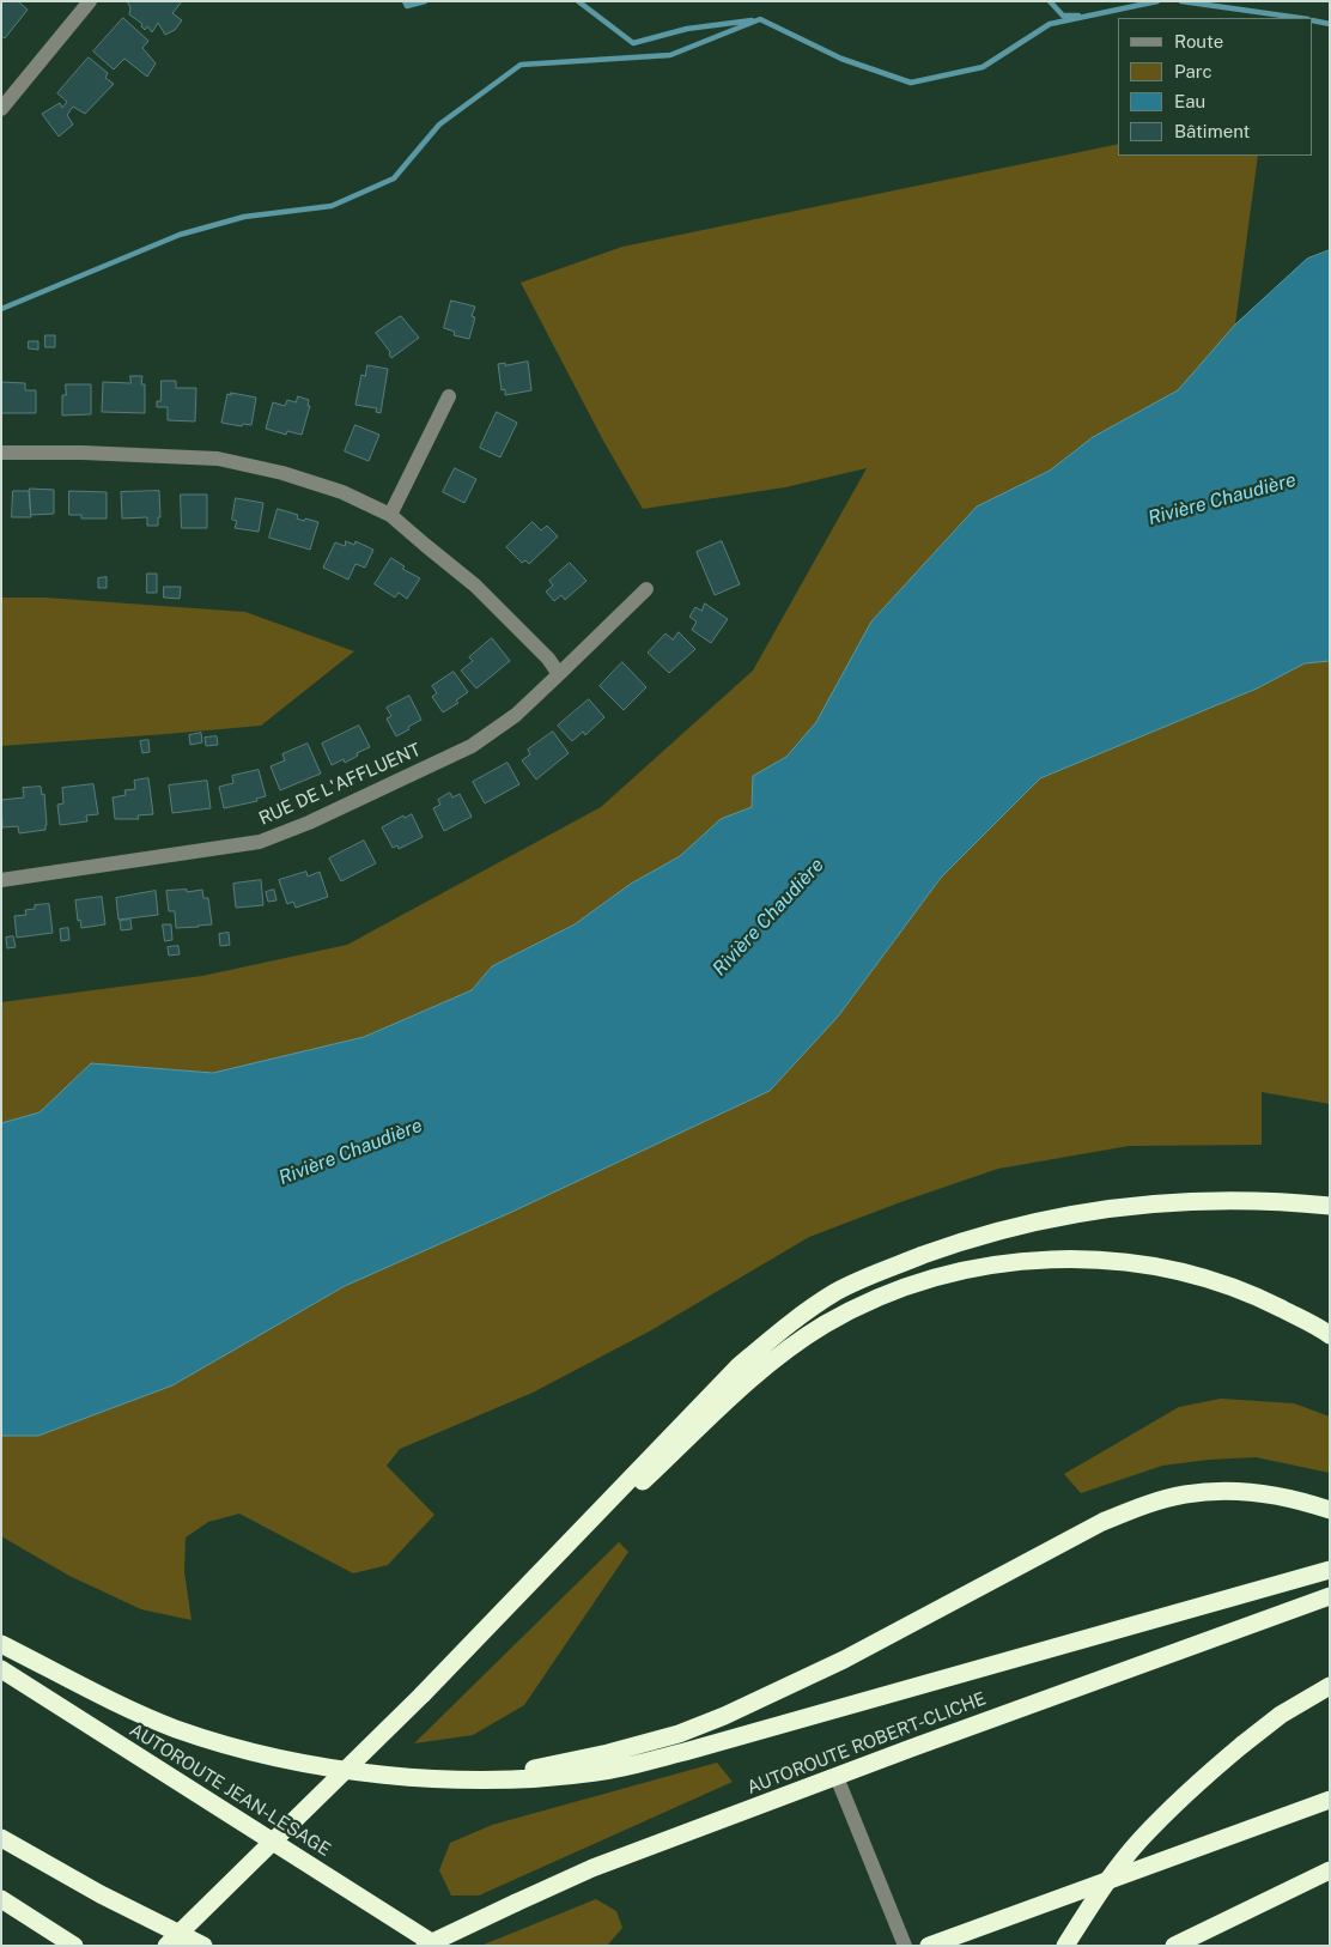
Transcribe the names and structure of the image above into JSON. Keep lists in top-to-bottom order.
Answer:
{
  "streets": {
    "highway": ["AUTOROUTE ROBERT-CLICHE", "AUTOROUTE JEAN-LESAGE"],
    "street": ["RUE DE L'AFFLUENT"]
  },
  "water": ["Rivière Chaudière"],
  "legend": [
    "Route",
    "Parc",
    "Eau",
    "Bâtiment"
  ]
}
